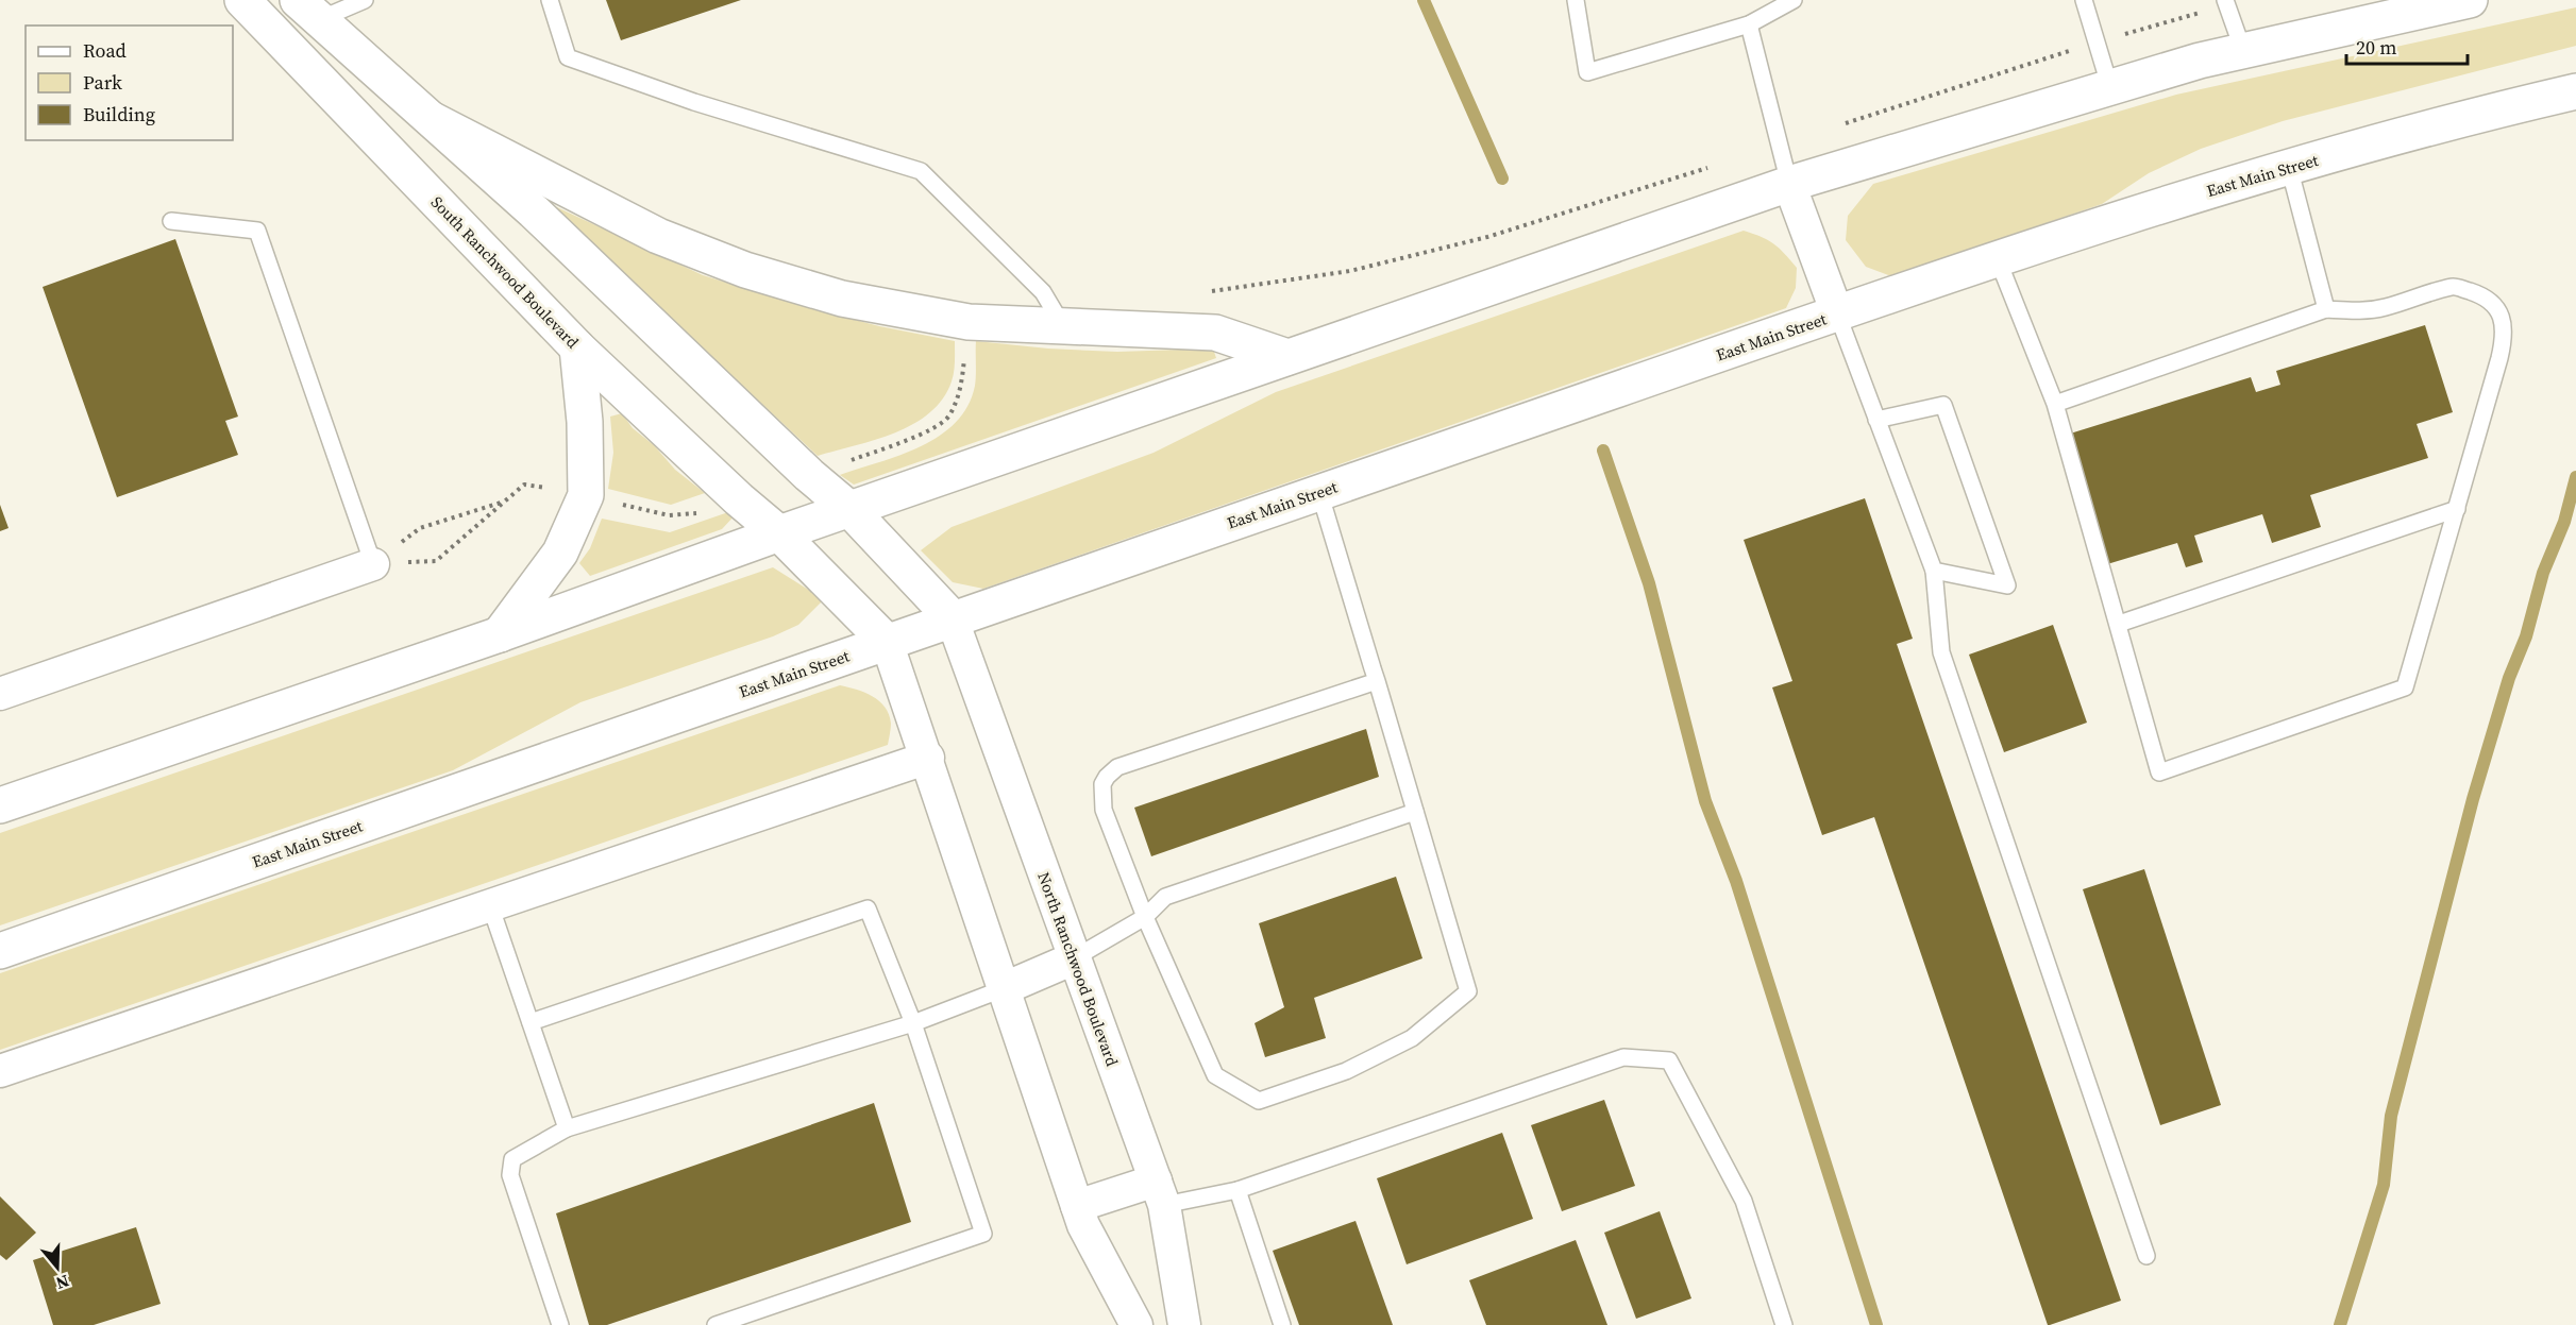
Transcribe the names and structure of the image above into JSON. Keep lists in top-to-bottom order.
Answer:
{
  "streets": {
    "main road": ["East Main Street", "South Ranchwood Boulevard"],
    "street": ["North Ranchwood Boulevard"]
  },
  "crossings": [
    ["East Main Street", "South Ranchwood Boulevard"],
    ["East Main Street", "North Ranchwood Boulevard"]
  ],
  "legend": ["Road", "Park", "Building"],
  "scale_bar": "20 m",
  "north": "bottom"
}
